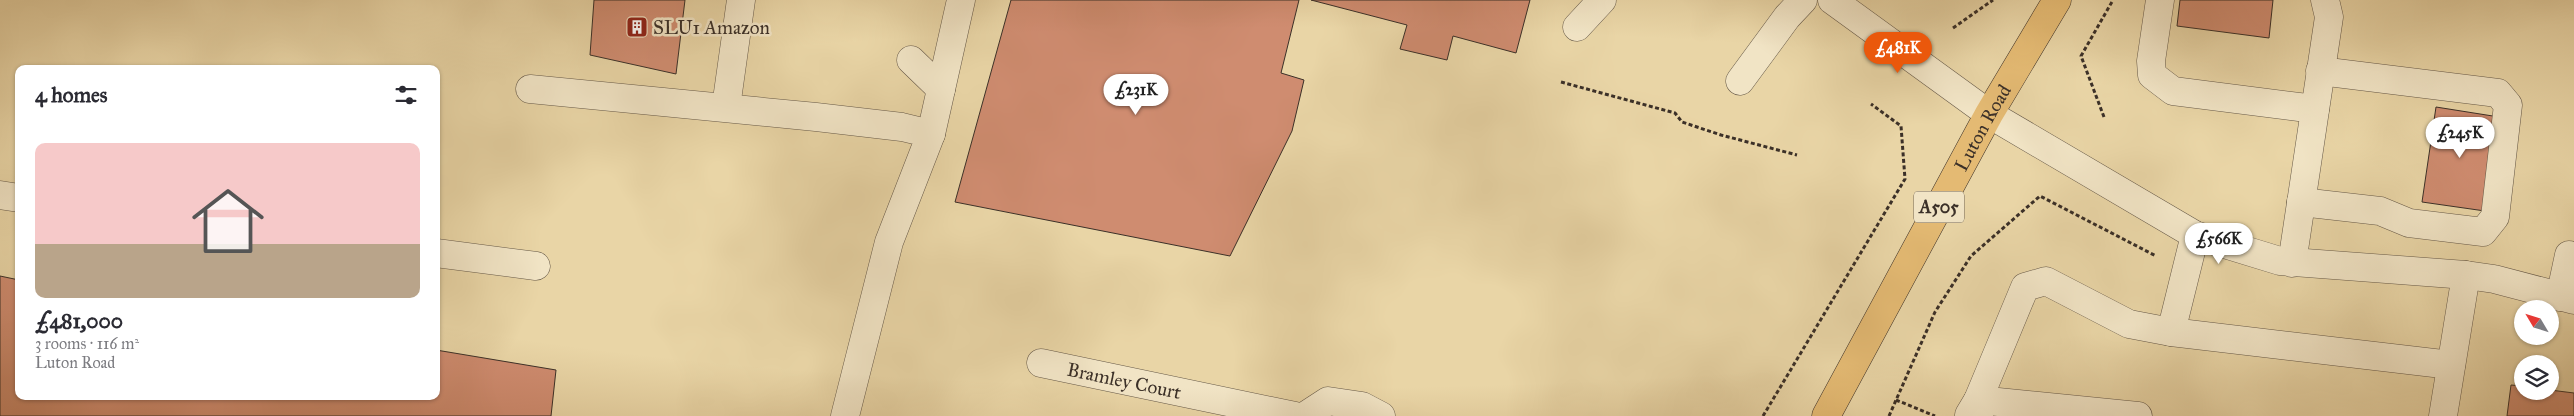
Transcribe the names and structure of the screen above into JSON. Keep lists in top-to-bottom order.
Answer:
{
  "streets": {
    "main road": ["Luton Road", "A505"],
    "street": ["Bramley Court"]
  },
  "places": {
    "building": ["SLU1 Amazon"]
  },
  "north": "top left",
  "page": {
    "price": [
      "£481K",
      "£231K",
      "£245K",
      "£566K"
    ],
    "heading": "4 homes",
    "list": [
      {
        "name": "£481,000",
        "note": "3 rooms · 116 m² · Luton Road"
      }
    ]
  }
}
